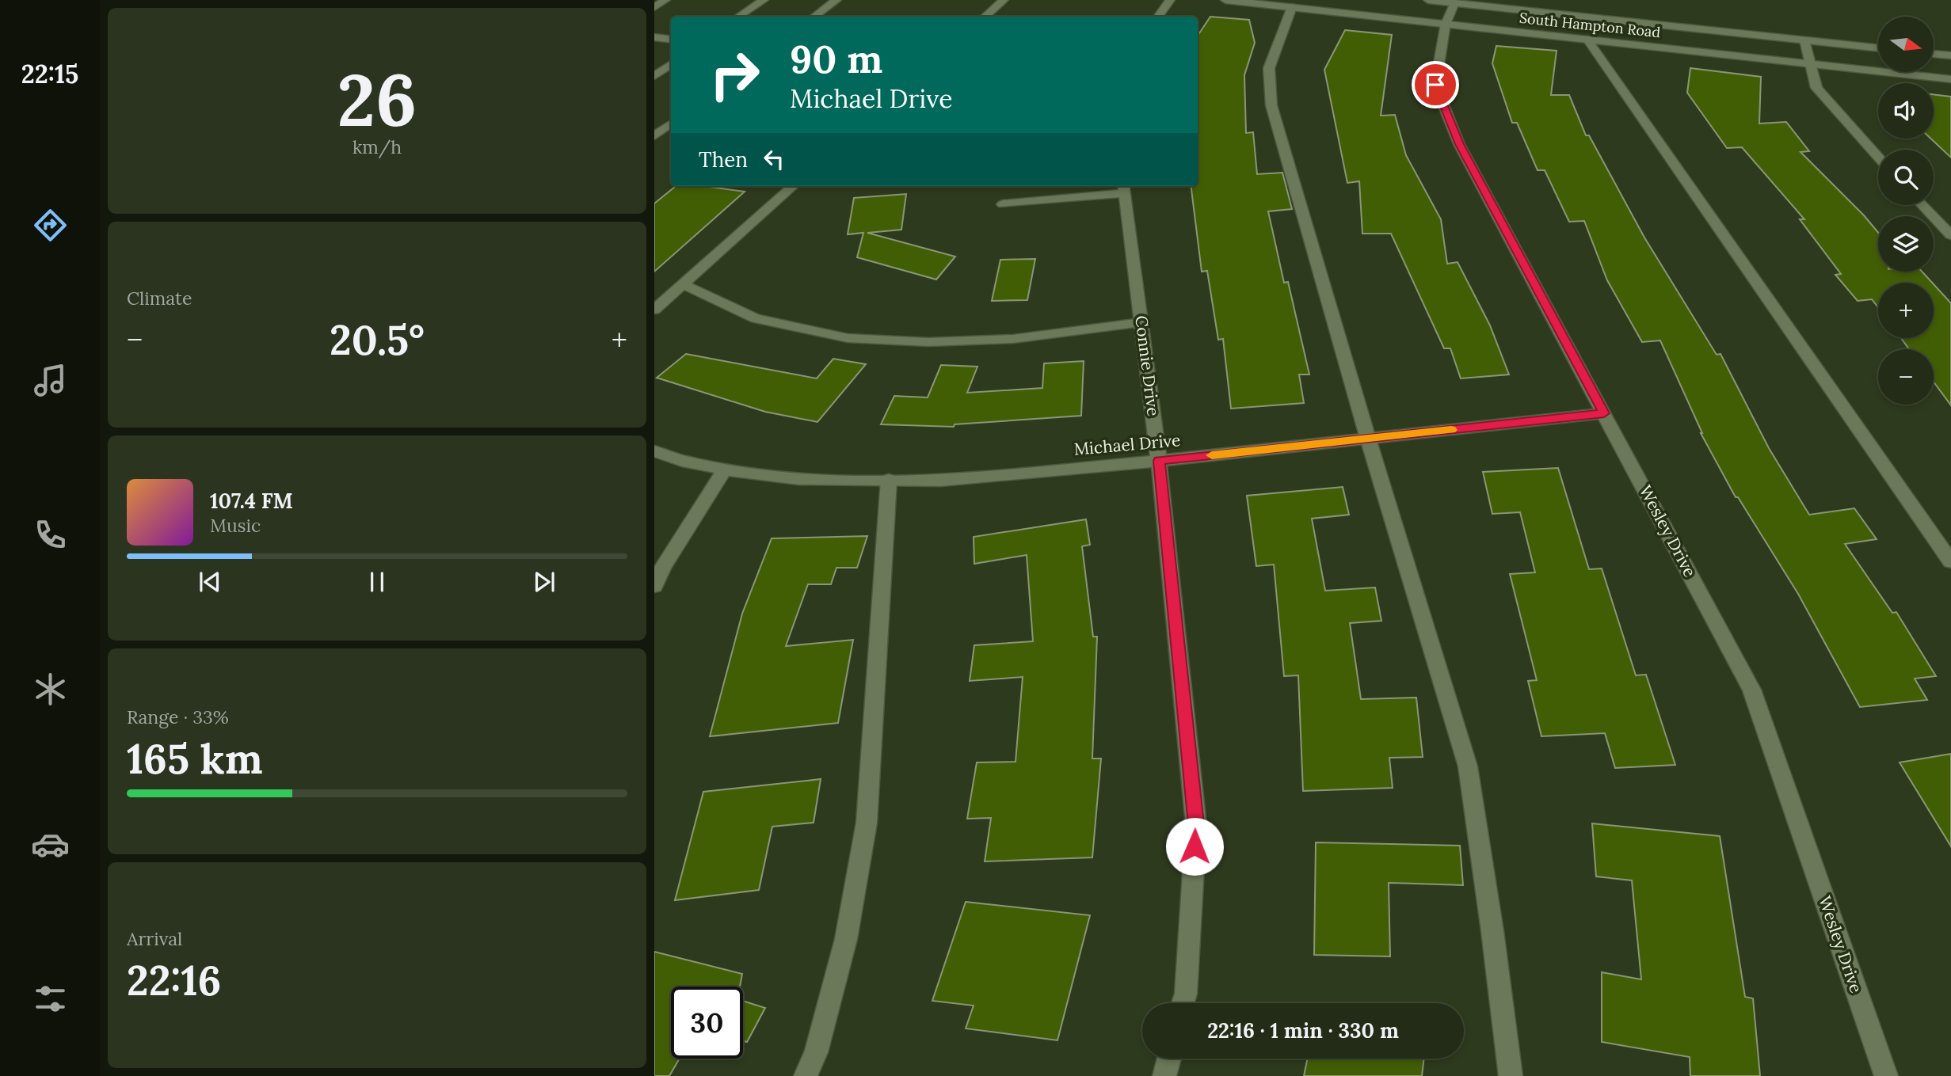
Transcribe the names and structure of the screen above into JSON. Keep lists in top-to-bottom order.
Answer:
{
  "streets": {
    "street": [
      "South Hampton Road",
      "Connie Drive",
      "Michael Drive",
      "Wesley Drive"
    ]
  },
  "crossings": [
    ["South Hampton Road", "Wesley Drive"],
    ["Connie Drive", "Michael Drive"],
    ["Michael Drive", "Wesley Drive"]
  ],
  "north": "right",
  "page": {
    "tabs": "22:15",
    "tile": [
      ["26", "km/h"],
      "Climate",
      ["Range · 33%", "165 km"],
      ["Arrival", "22:16"]
    ],
    "map_buttons": ["+", "−"],
    "turn": ["90 m", "Michael Drive"],
    "then": "Then",
    "heat": ["−", "20.5°", "+"],
    "song": ["107.4 FM", "Music"],
    "limit": "30",
    "trip": "22:16 · 1 min · 330 m"
  }
}
